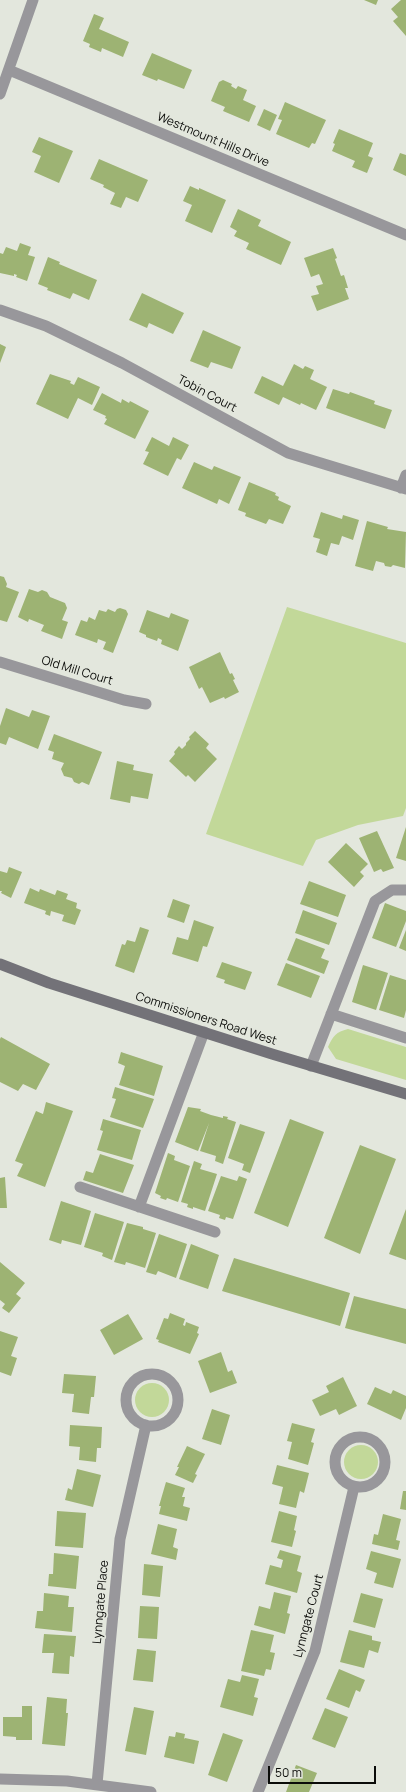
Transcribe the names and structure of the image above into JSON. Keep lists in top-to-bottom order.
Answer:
{
  "streets": {
    "main road": ["Commissioners Road West"],
    "street": [
      "Westmount Hills Drive",
      "Tobin Court",
      "Old Mill Court",
      "Lynngate Place",
      "Lynngate Court"
    ]
  },
  "scale_bar": "50 m"
}
